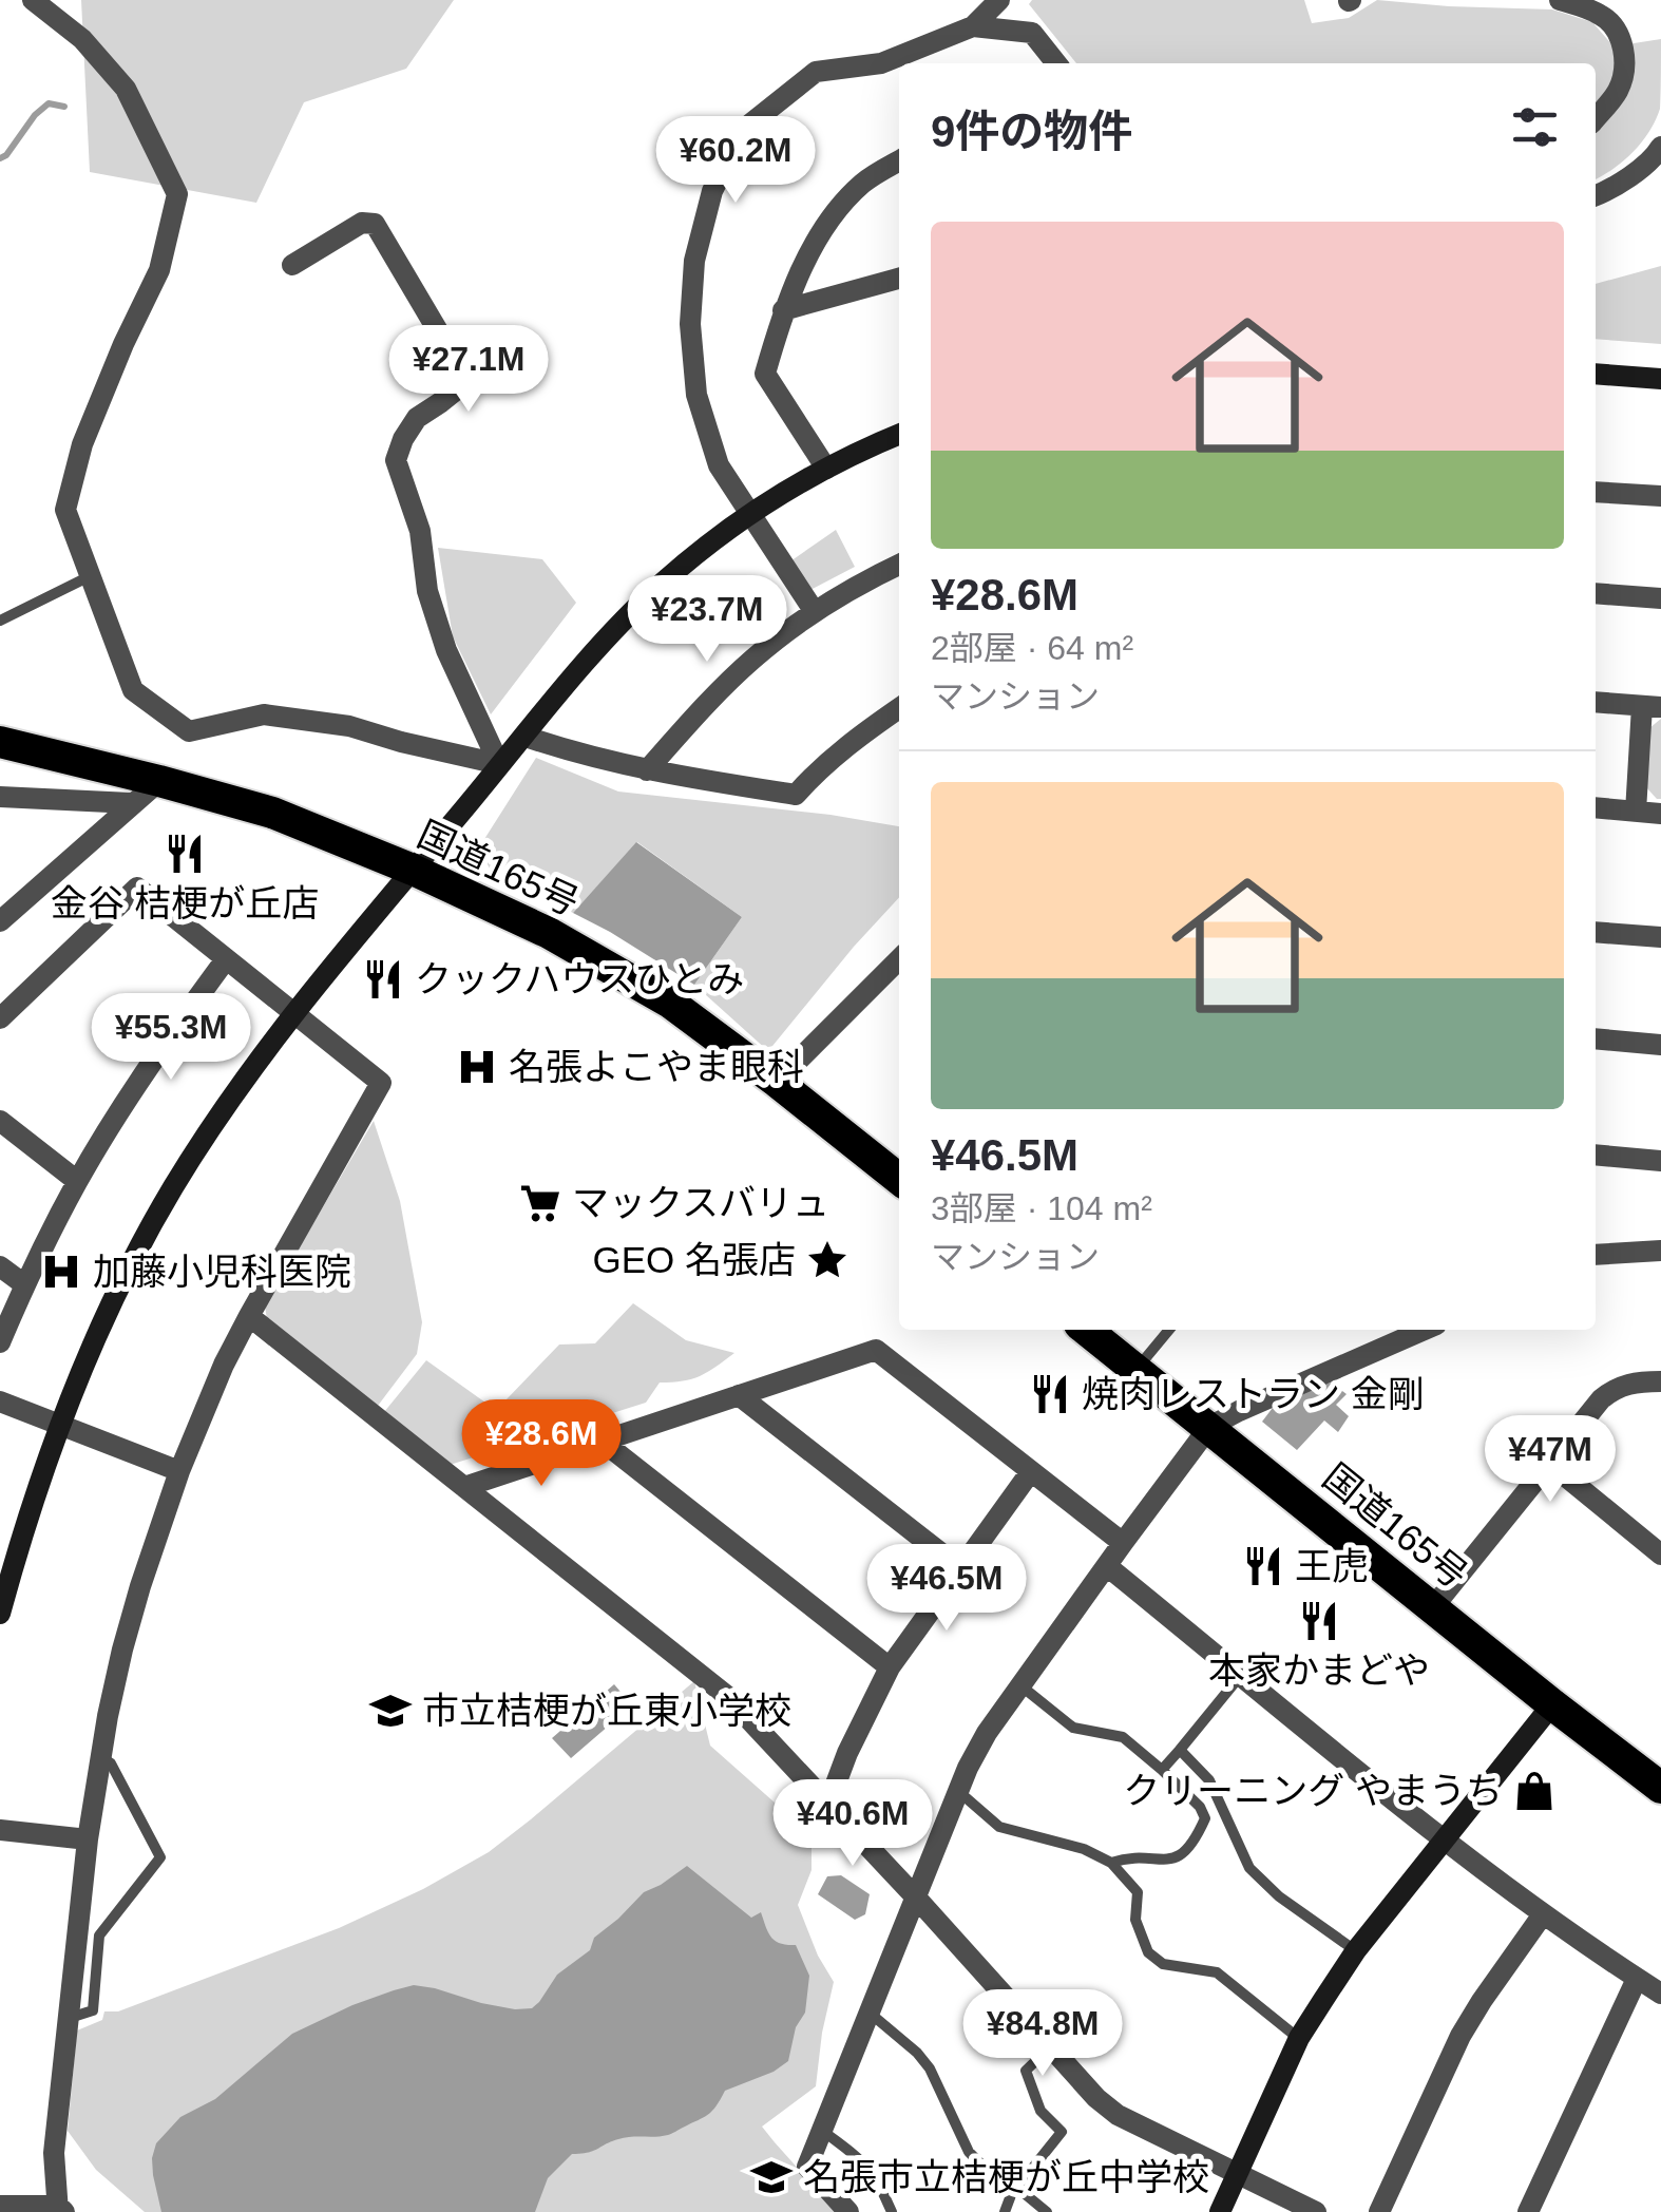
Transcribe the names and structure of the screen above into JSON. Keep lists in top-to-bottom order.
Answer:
{
  "streets": {
    "highway": ["国道165号"]
  },
  "places": {
    "restaurant": [
      "金谷 桔梗が丘店",
      "クックハウスひとみ",
      "焼肉レストラン 金剛",
      "王虎",
      "本家かまどや"
    ],
    "hospital": ["名張よこやま眼科", "加藤小児科医院"],
    "supermarket": ["マックスバリュ"],
    "place": ["GEO 名張店"],
    "school or university": ["市立桔梗が丘東小学校", "名張市立桔梗が丘中学校"],
    "shop": ["クリーニング やまうち"]
  },
  "page": {
    "heading": "9件の物件",
    "price": [
      "¥60.2M",
      "¥27.1M",
      "¥23.7M",
      "¥55.3M",
      "¥28.6M",
      "¥47M",
      "¥46.5M",
      "¥40.6M",
      "¥84.8M"
    ],
    "list": [
      {
        "name": "¥28.6M",
        "note": "2部屋 · 64 m² · マンション"
      },
      {
        "name": "¥46.5M",
        "note": "3部屋 · 104 m² · マンション"
      }
    ]
  }
}
